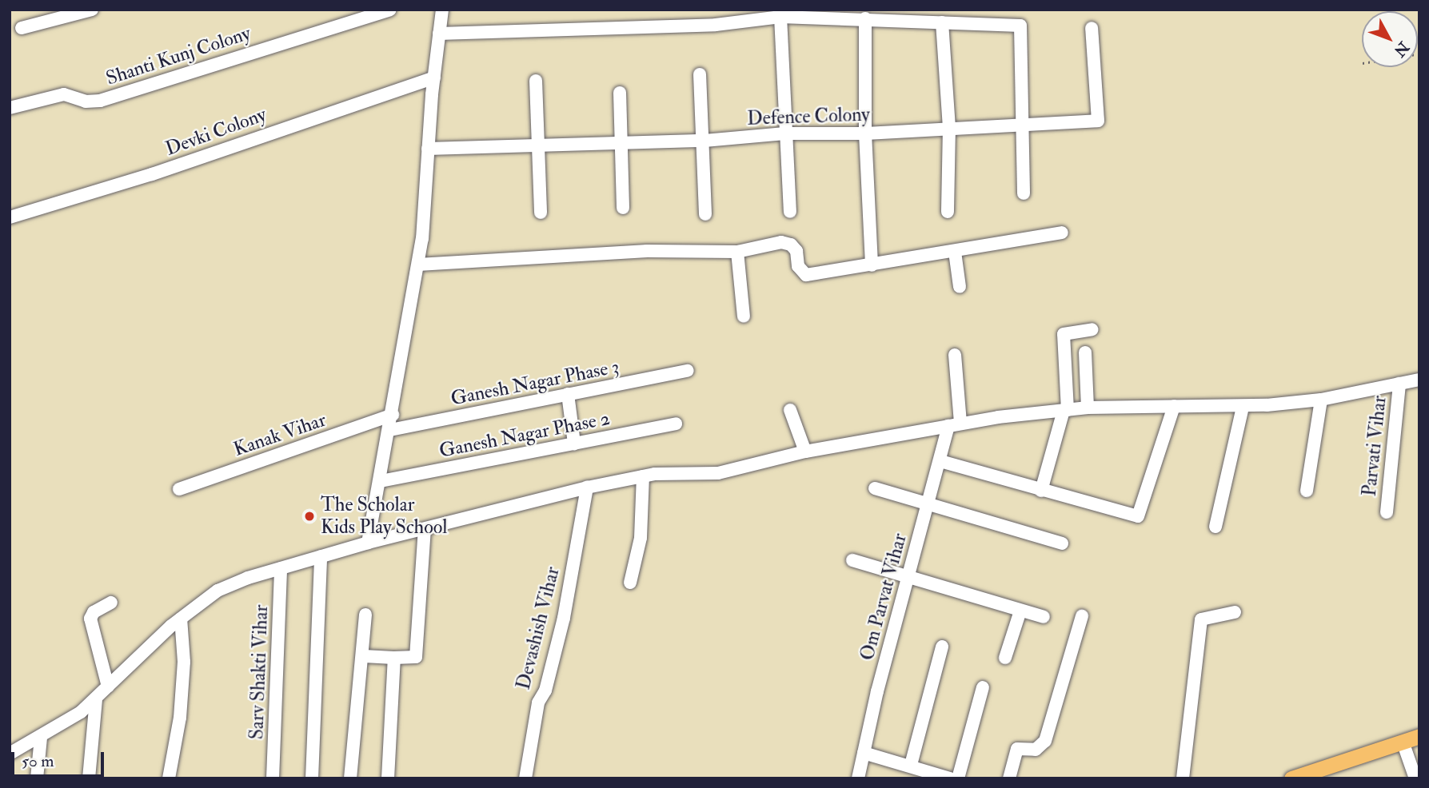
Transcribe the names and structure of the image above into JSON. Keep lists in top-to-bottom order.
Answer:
{
  "streets": {
    "street": [
      "Shanti Kunj Colony",
      "Defence Colony",
      "Devki Colony",
      "Ganesh Nagar Phase 3",
      "Kanak Vihar",
      "Ganesh Nagar Phase 2",
      "Parvati Vihar",
      "Om Parvat Vihar",
      "Devashish Vihar",
      "Sarv Shakti Vihar"
    ]
  },
  "places": ["The Scholar Kids Play School"],
  "scale_bar": "50 m",
  "north": "bottom right"
}
